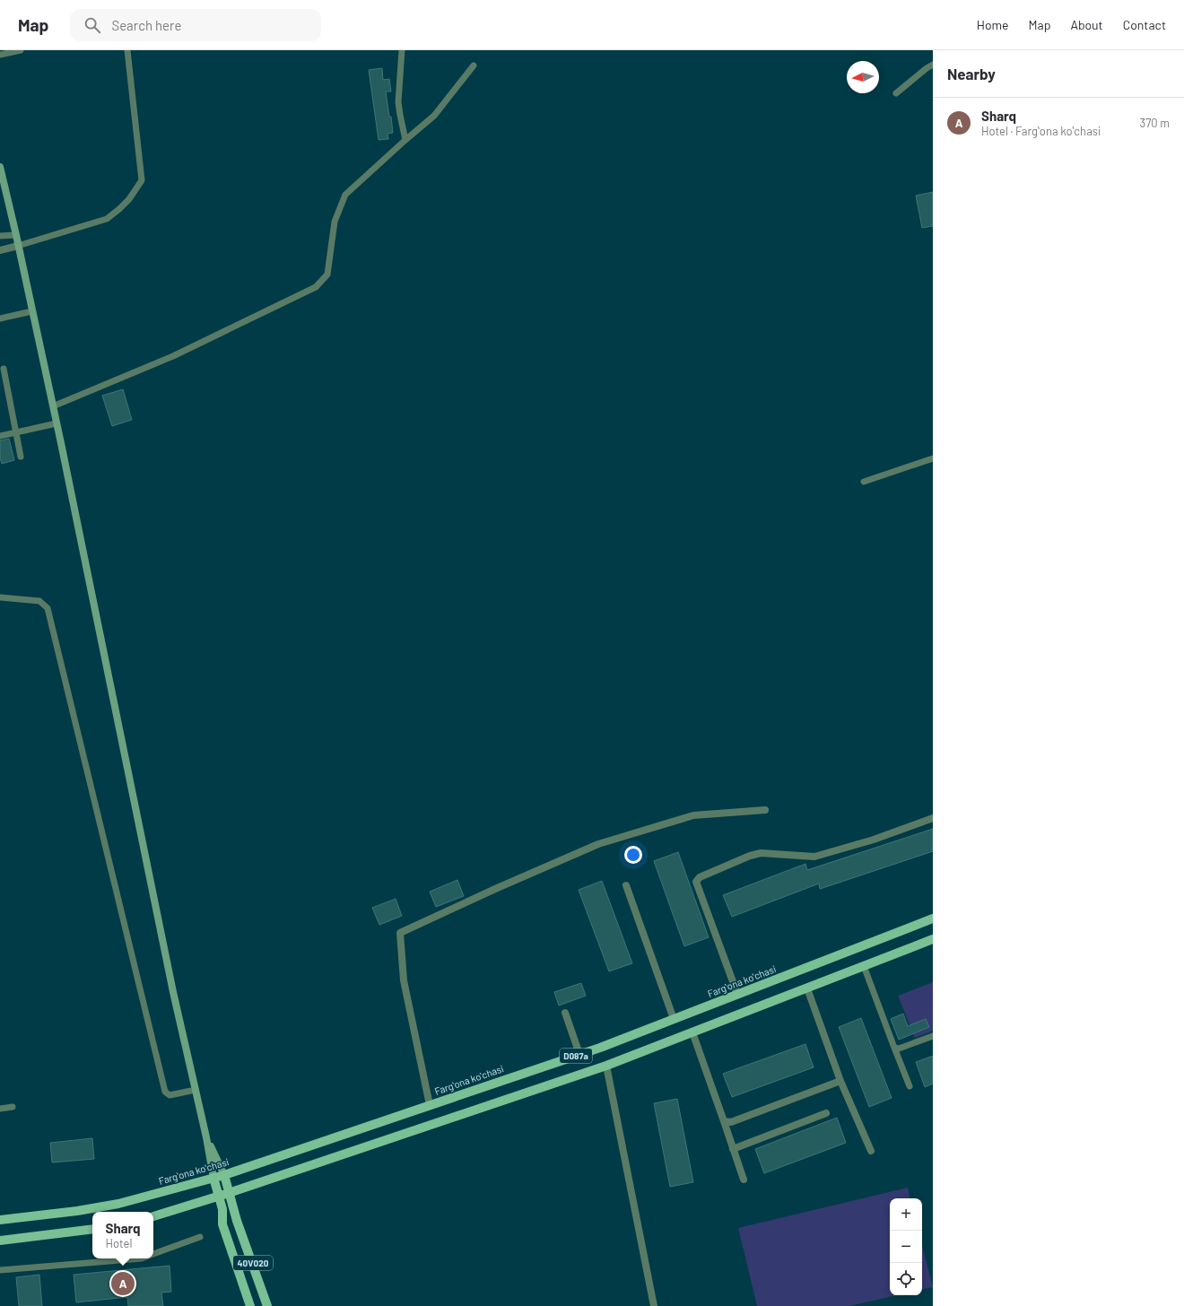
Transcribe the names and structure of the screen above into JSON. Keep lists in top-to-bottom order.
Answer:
{
  "streets": {
    "main road": ["Fargʻona koʻchasi", "D087a", "40V020"]
  },
  "crossings": [
    ["Fargʻona koʻchasi", "40V020"],
    ["D087a", "40V020"]
  ],
  "north": "left",
  "page": {
    "header": "Map",
    "search": "Search here",
    "nav": [
      "Home",
      "Map",
      "About",
      "Contact"
    ],
    "heading": "Nearby",
    "list": [
      {
        "mark": "A",
        "name": "Sharq",
        "note": "Hotel · Fargʻona koʻchasi",
        "value": "370 m"
      }
    ],
    "map_buttons": ["+", "−"],
    "popup": ["Sharq", "Hotel"],
    "pins": "A"
  }
}
